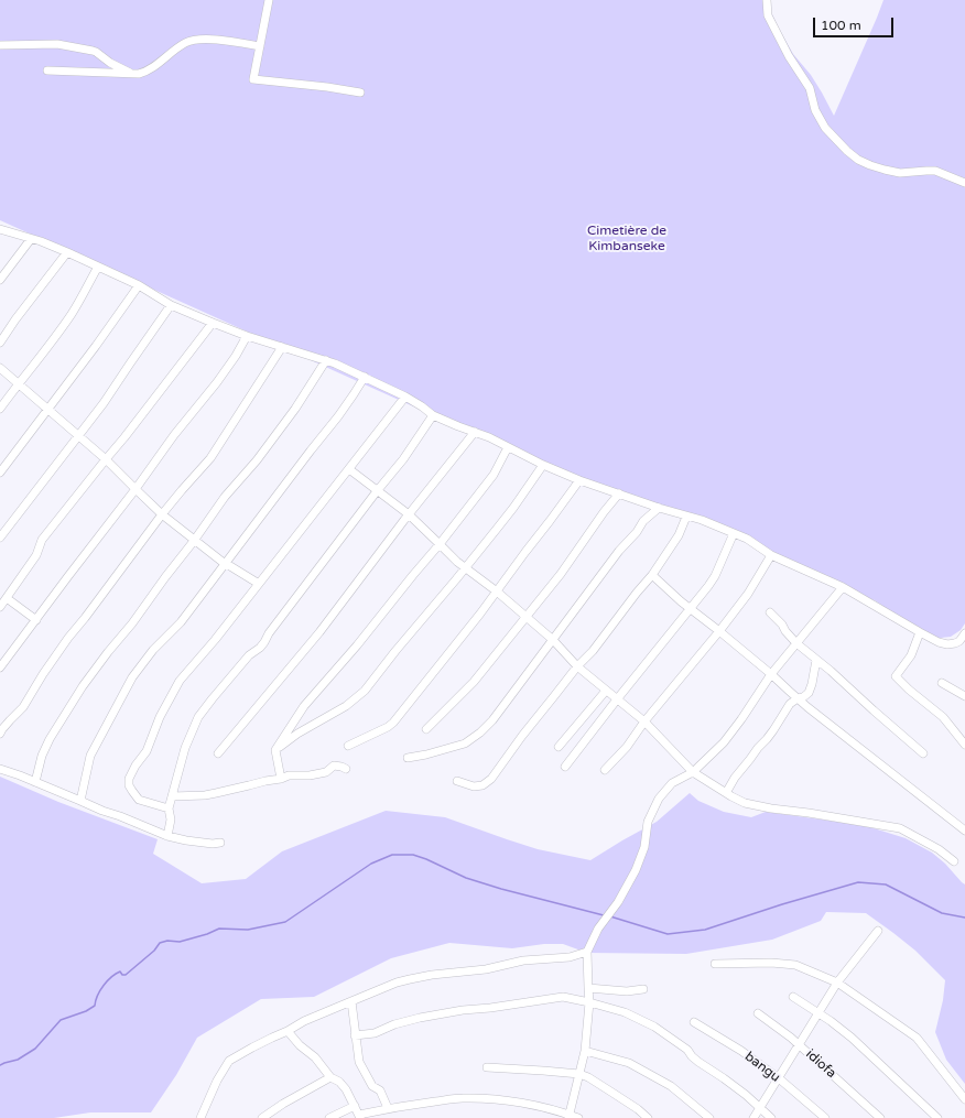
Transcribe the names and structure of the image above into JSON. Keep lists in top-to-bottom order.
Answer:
{
  "streets": {
    "street": ["idiofa", "bangu"]
  },
  "parks": ["Cimetière de Kimbanseke"],
  "scale_bar": "100 m"
}
